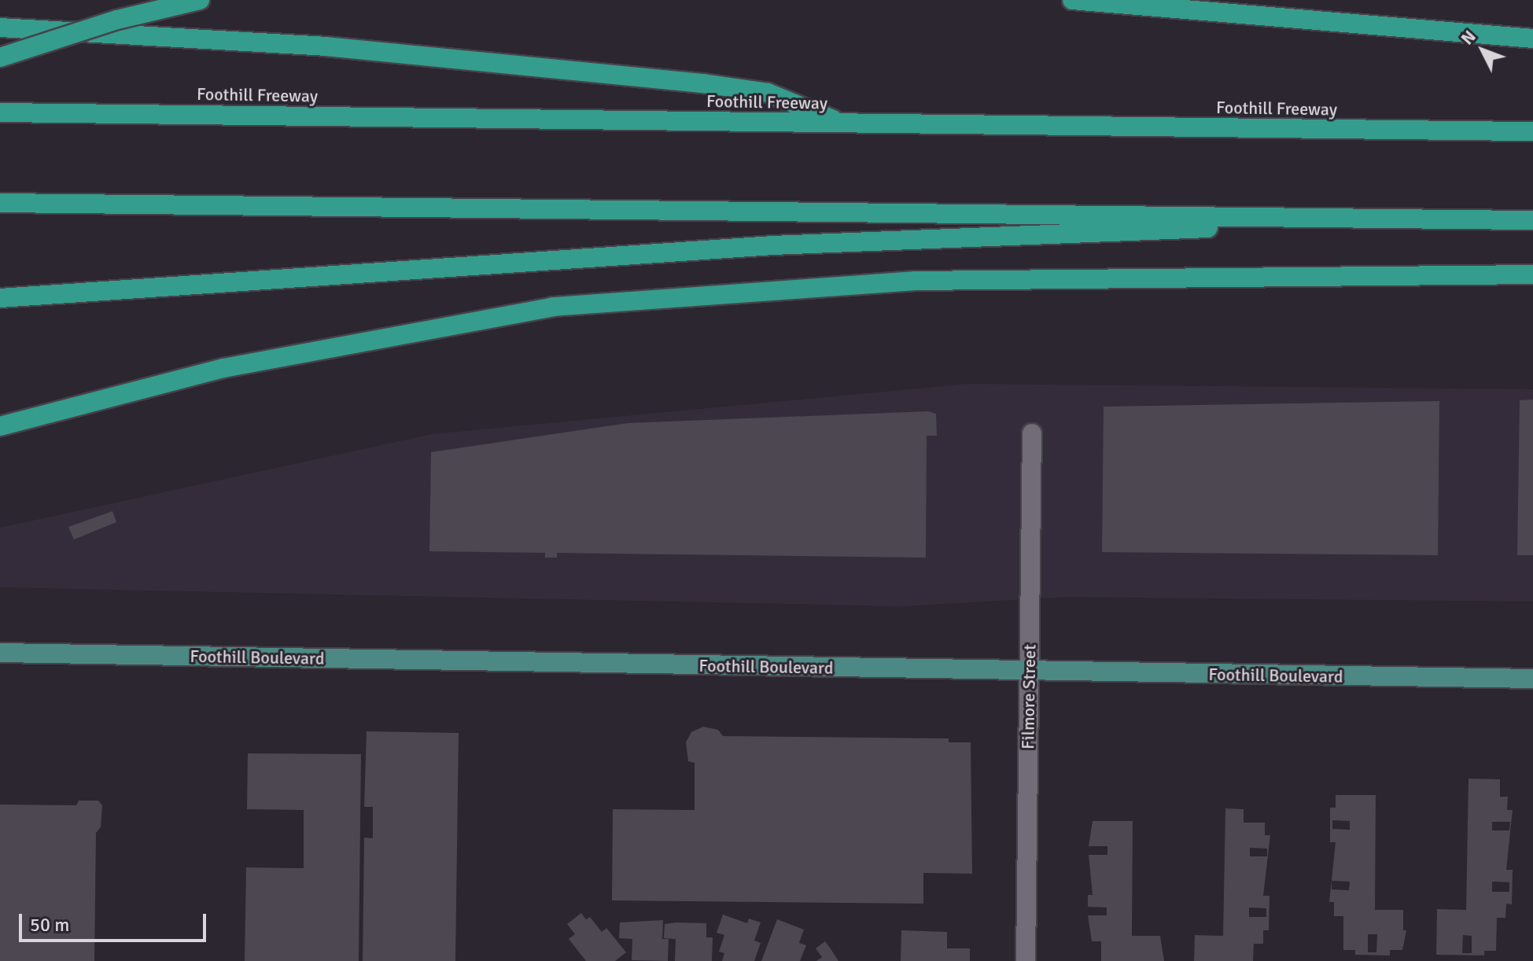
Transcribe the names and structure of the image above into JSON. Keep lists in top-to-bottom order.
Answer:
{
  "streets": {
    "highway": ["Foothill Freeway"],
    "main road": ["Foothill Boulevard"],
    "street": ["Filmore Street"]
  },
  "crossings": [
    ["Foothill Boulevard", "Filmore Street"]
  ],
  "scale_bar": "50 m",
  "north": "top left"
}
